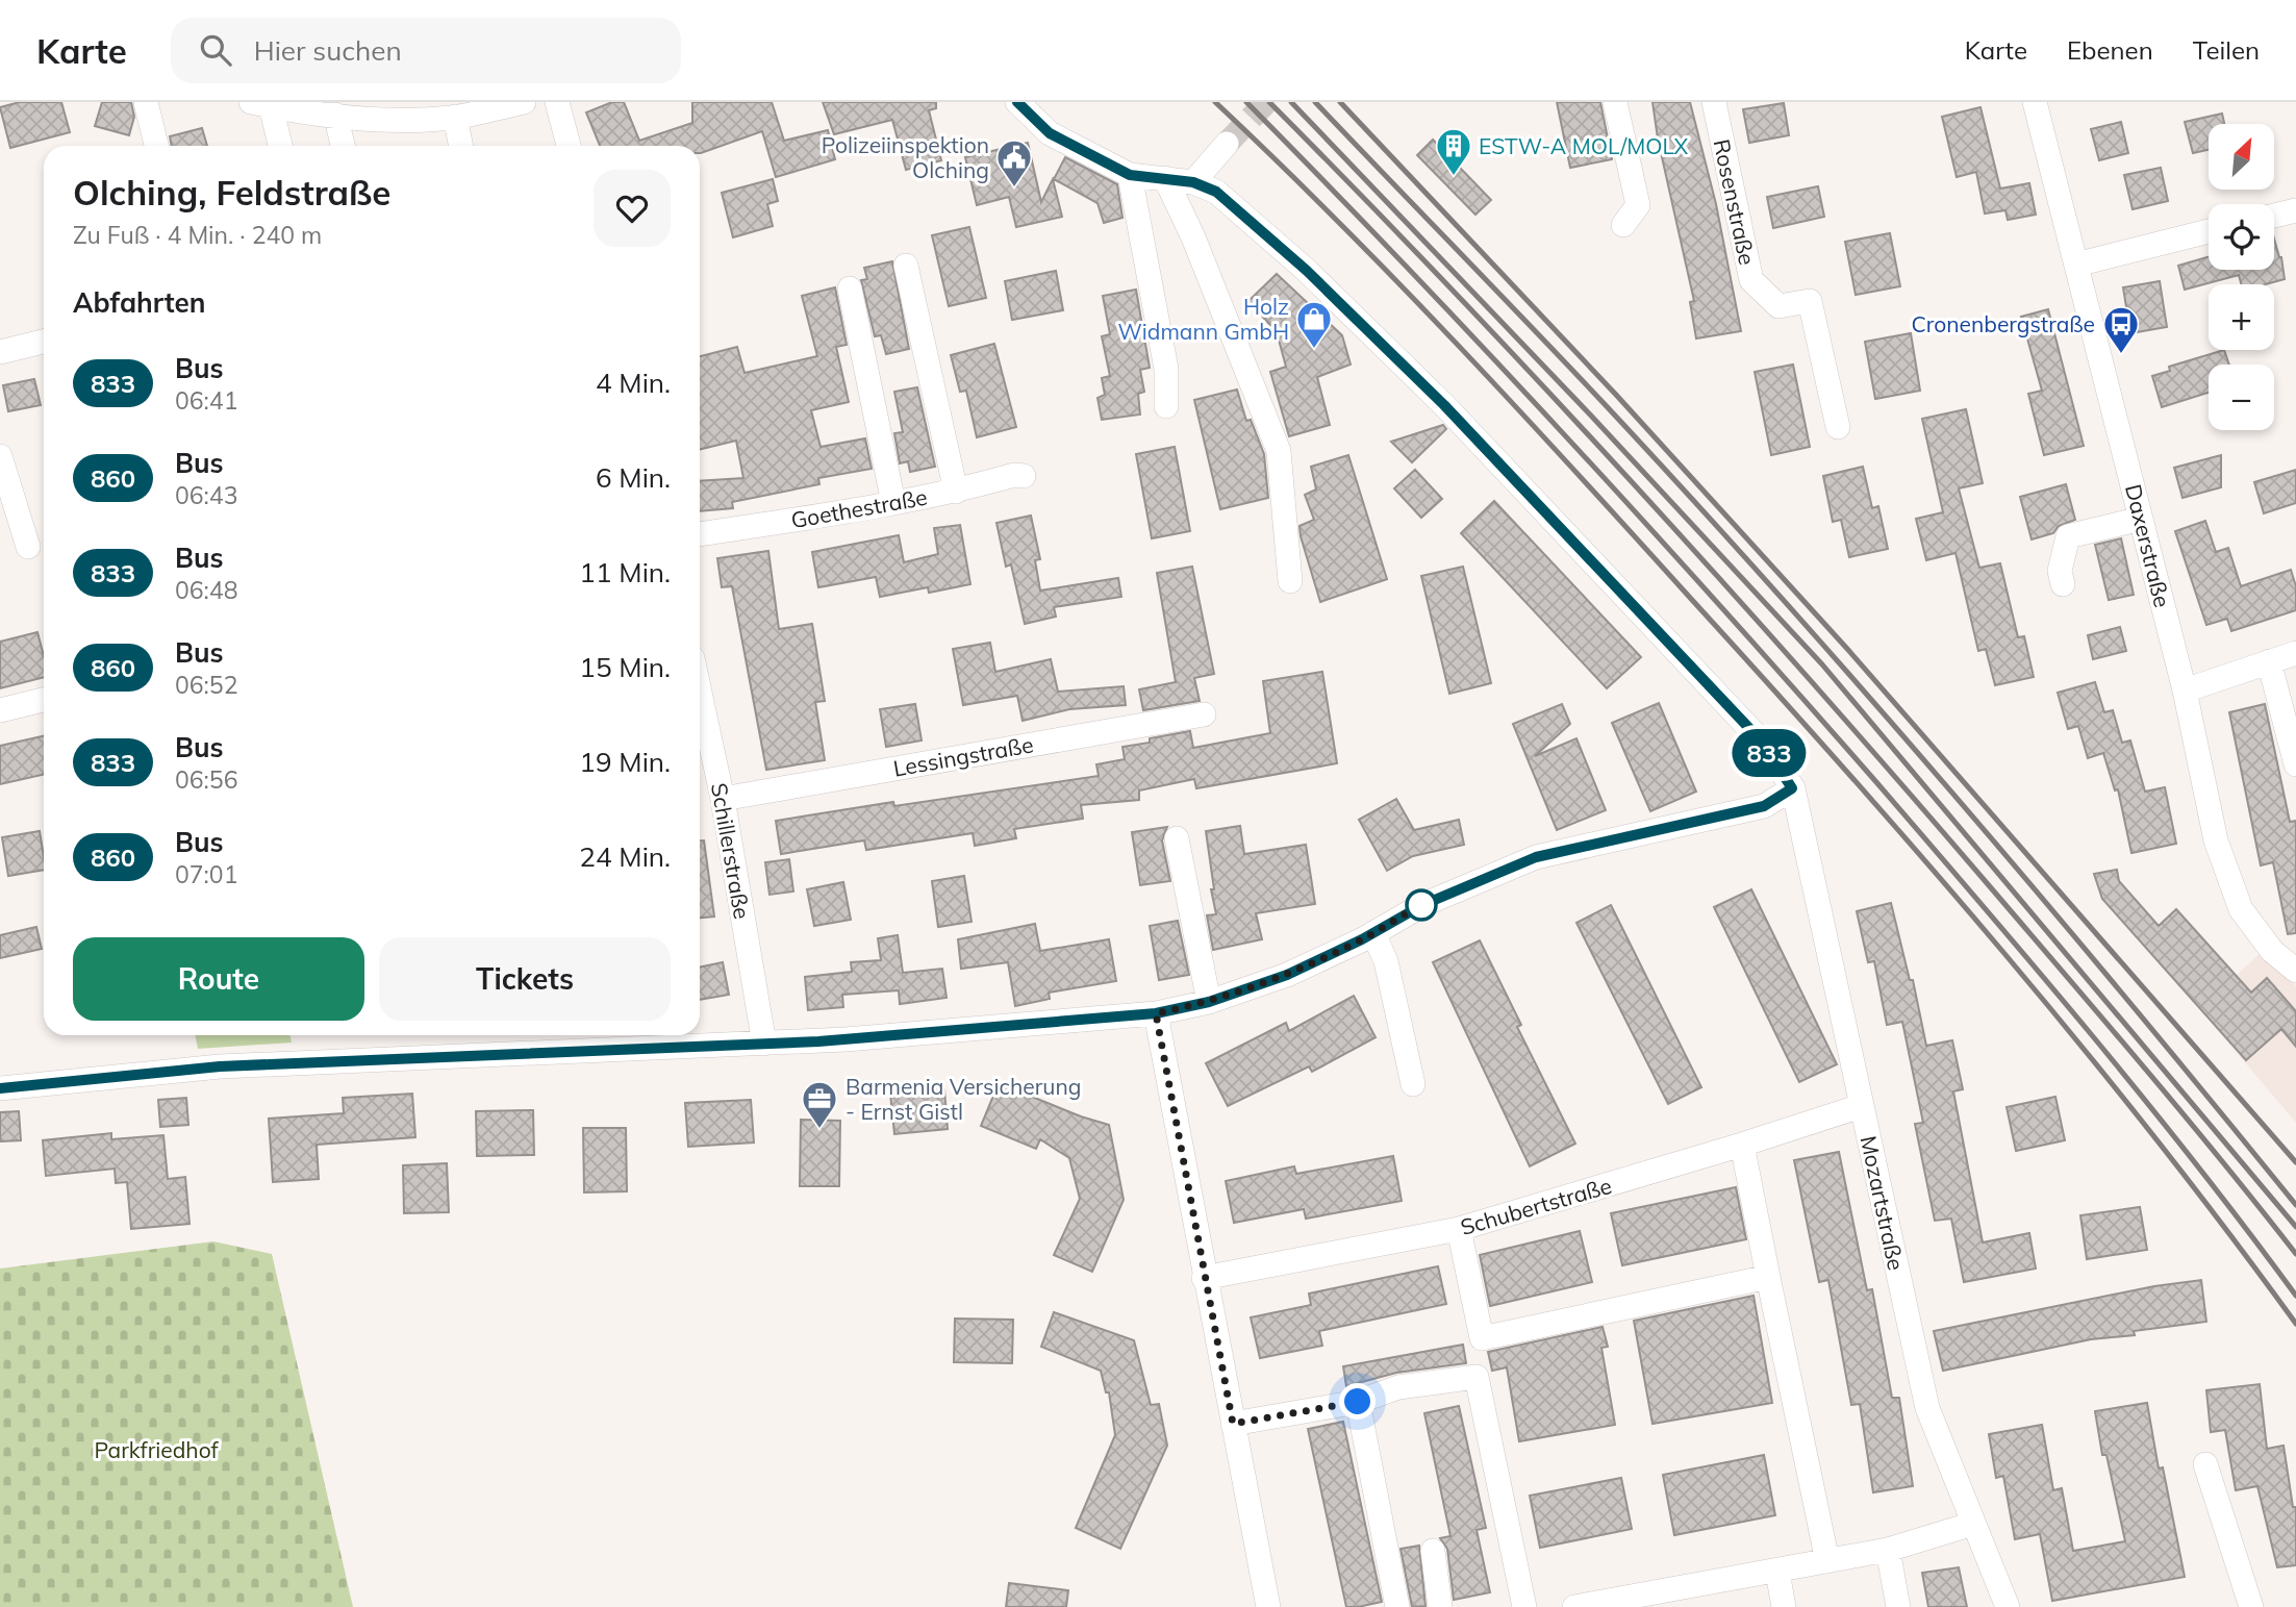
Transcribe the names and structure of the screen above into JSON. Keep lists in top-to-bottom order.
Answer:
{
  "streets": {
    "street": [
      "Rosenstraße",
      "Goethestraße",
      "Daxerstraße",
      "Lessingstraße",
      "Schillerstraße",
      "Mozartstraße",
      "Schubertstraße"
    ]
  },
  "crossings": [
    ["Lessingstraße", "Schillerstraße"],
    ["Mozartstraße", "Schubertstraße"]
  ],
  "parks": ["Parkfriedhof"],
  "places": {
    "building": ["ESTW-A MOL/MOLX"],
    "public building": ["Polizeiinspektion Olching"],
    "shop": ["Holz Widmann GmbH"],
    "bus stop": ["Cronenbergstraße"],
    "office": ["Barmenia Versicherung - Ernst Gistl"]
  },
  "lines": ["bus line 833"],
  "north": "top right",
  "page": {
    "header": "Karte",
    "search": "Hier suchen",
    "nav": ["Karte", "Ebenen", "Teilen"],
    "on_map": "833",
    "map_buttons": ["+", "−"],
    "heading": [
      ["Olching, Feldstraße", "Zu Fuß · 4 Min. · 240 m"],
      "Abfahrten"
    ],
    "list": [
      {
        "mark": "833",
        "name": "Bus",
        "note": "06:41",
        "value": "4 Min."
      },
      {
        "mark": "860",
        "name": "Bus",
        "note": "06:43",
        "value": "6 Min."
      },
      {
        "mark": "833",
        "name": "Bus",
        "note": "06:48",
        "value": "11 Min."
      },
      {
        "mark": "860",
        "name": "Bus",
        "note": "06:52",
        "value": "15 Min."
      },
      {
        "mark": "833",
        "name": "Bus",
        "note": "06:56",
        "value": "19 Min."
      },
      {
        "mark": "860",
        "name": "Bus",
        "note": "07:01",
        "value": "24 Min."
      }
    ],
    "buttons": ["Route", "Tickets"]
  }
}
